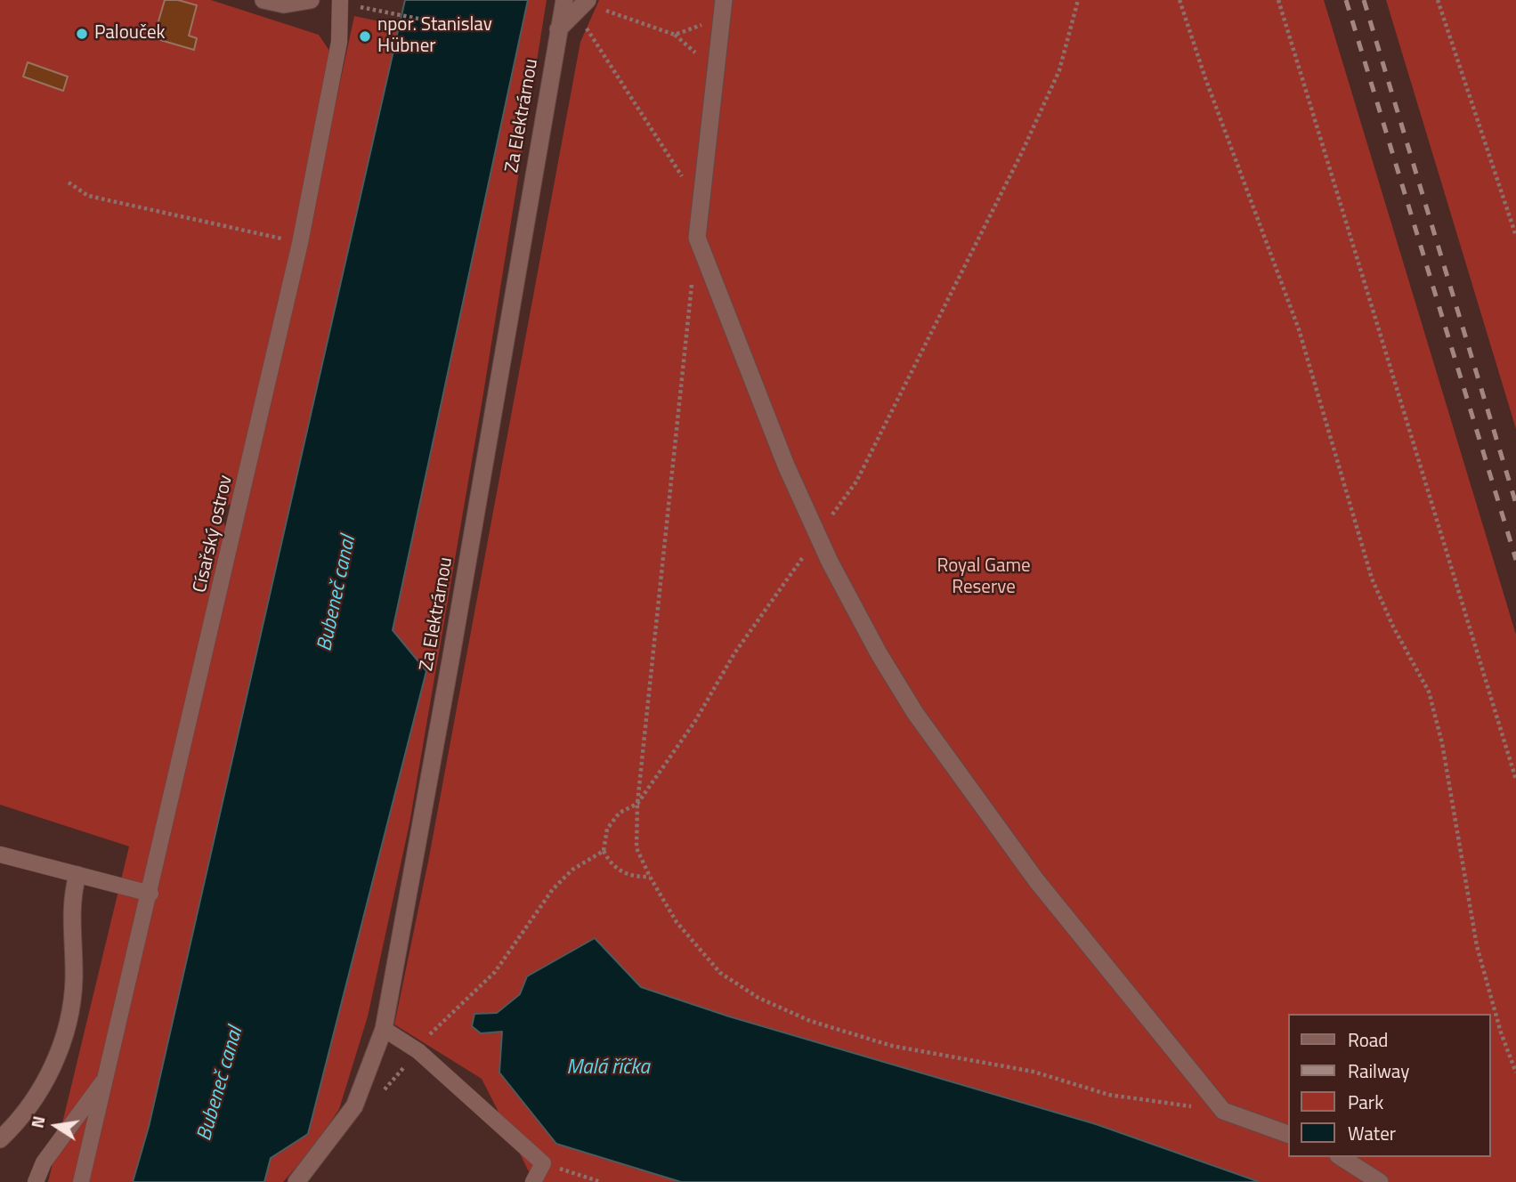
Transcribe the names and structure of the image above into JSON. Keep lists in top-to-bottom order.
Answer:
{
  "streets": {
    "street": ["Za Elektrárnou"],
    "lane": ["Císařský ostrov"]
  },
  "water": ["Bubeneč canal", "Malá říčka"],
  "parks": ["Royal Game Reserve"],
  "places": ["Palouček", "npor. Stanislav Hübner"],
  "legend": [
    "Road",
    "Railway",
    "Park",
    "Water"
  ],
  "north": "left"
}
